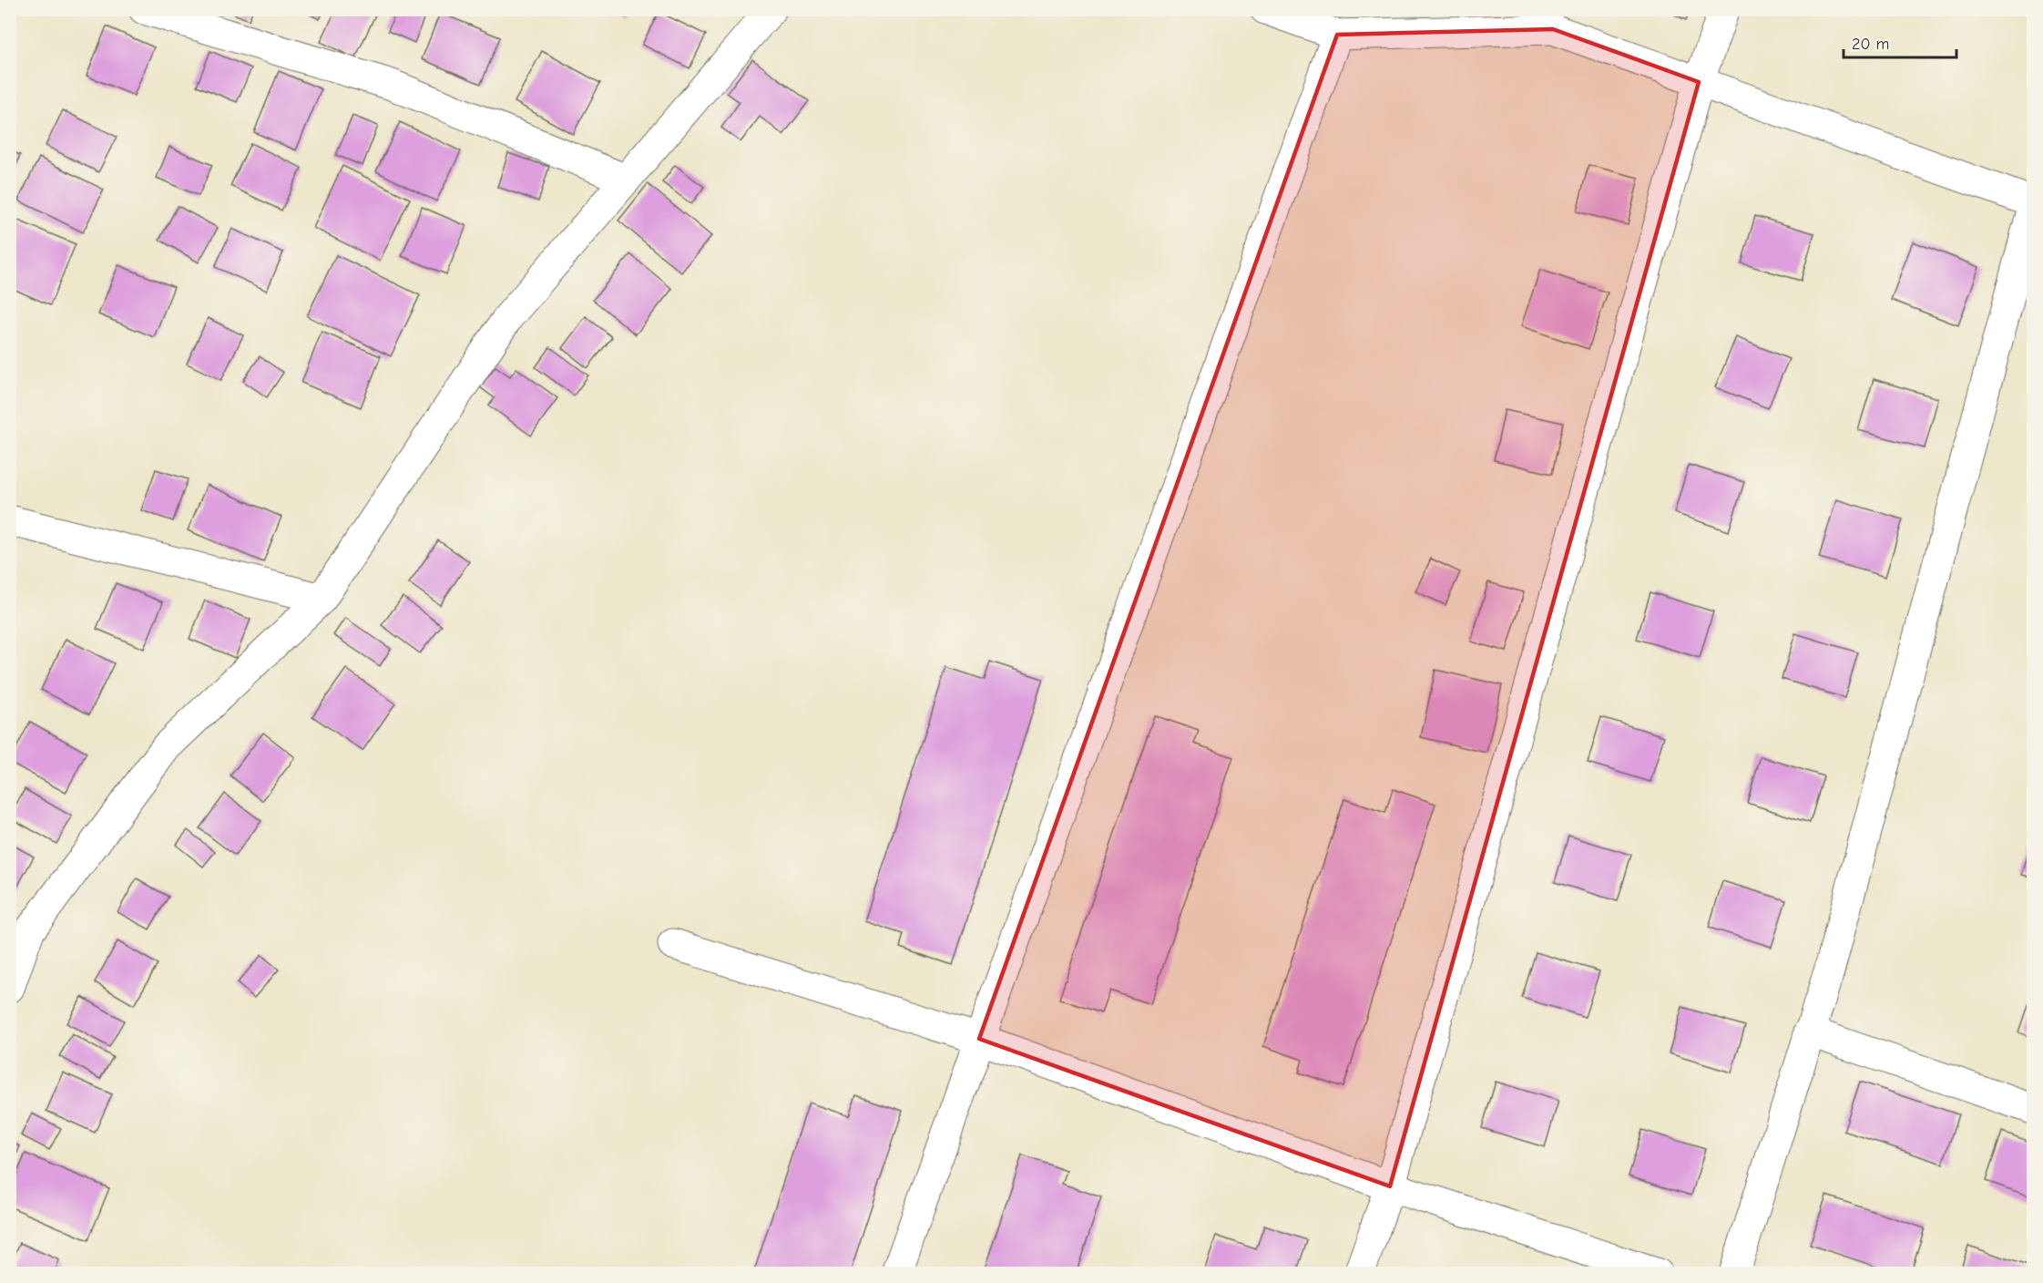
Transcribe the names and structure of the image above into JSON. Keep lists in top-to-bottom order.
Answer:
{
  "scale_bar": "20 m"
}
